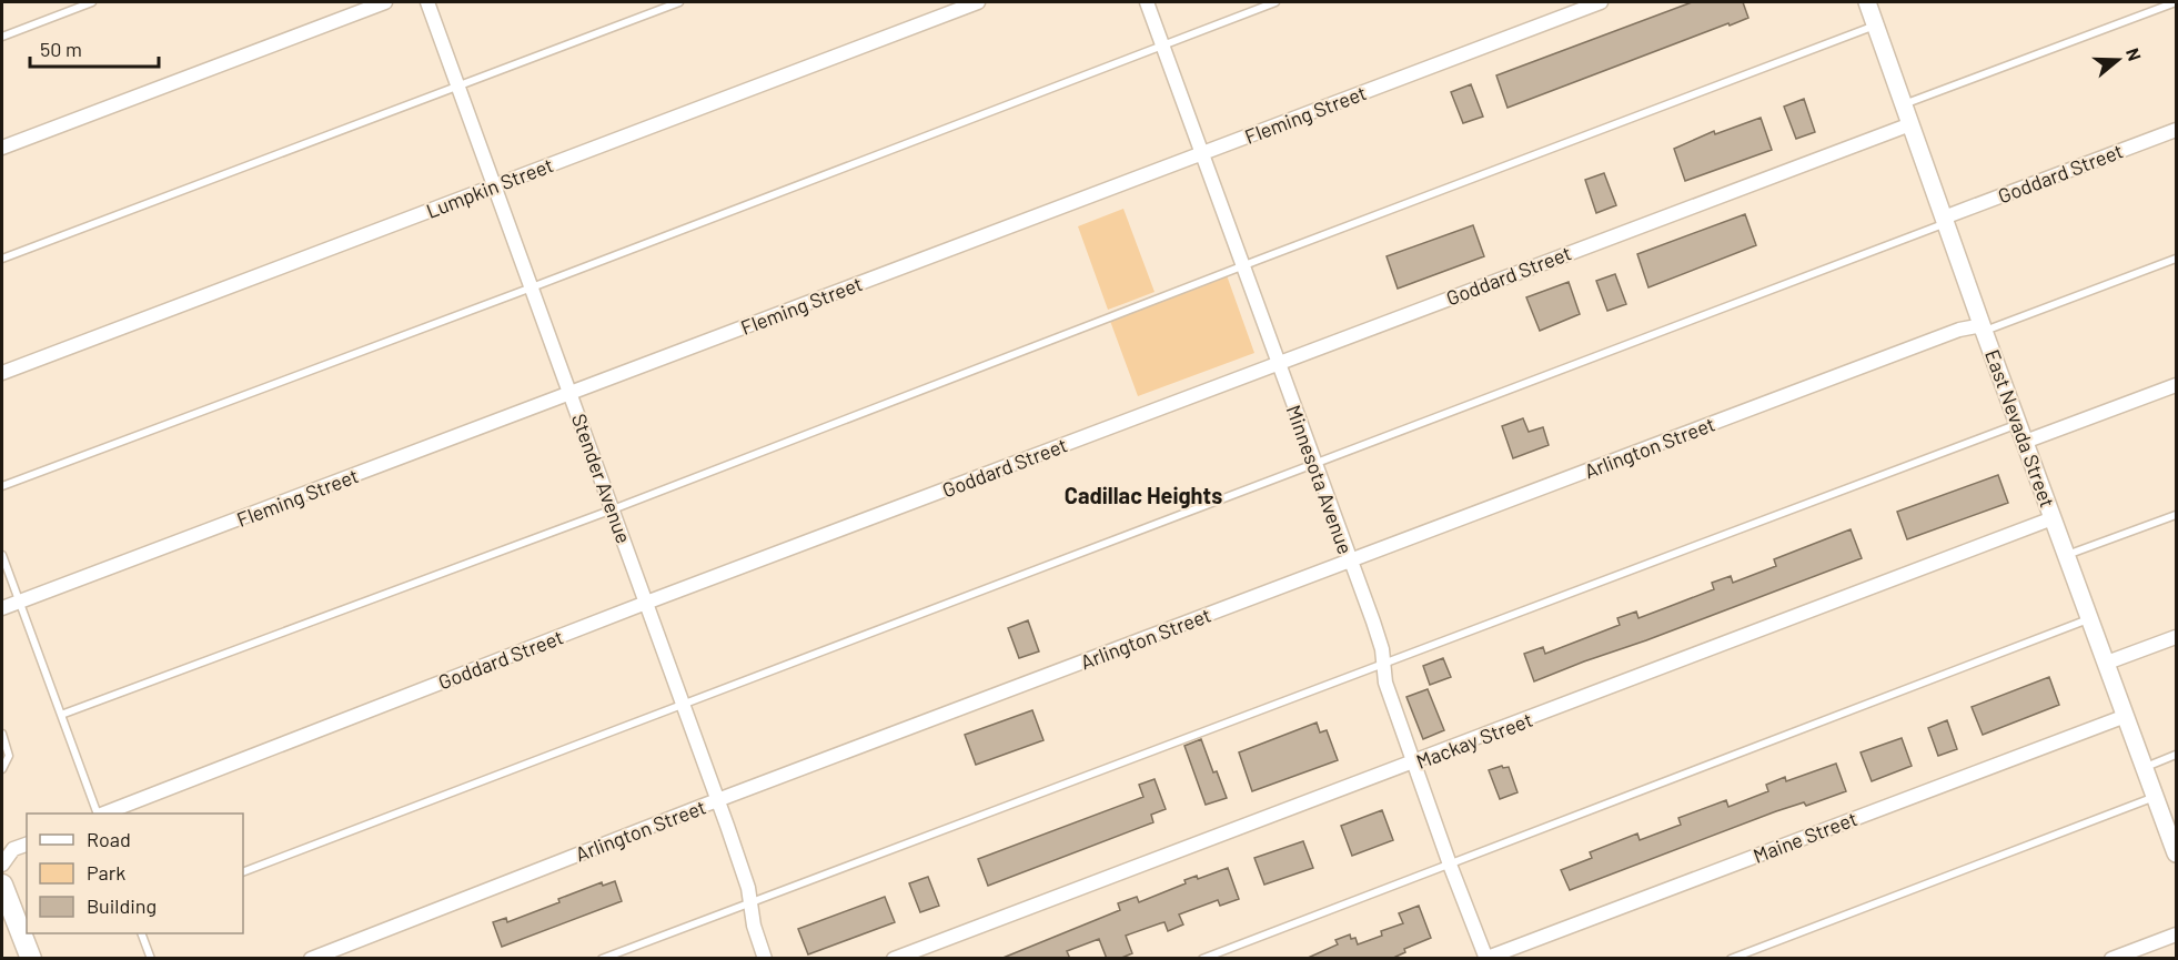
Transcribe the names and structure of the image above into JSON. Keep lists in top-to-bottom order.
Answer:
{
  "streets": {
    "street": [
      "Fleming Street",
      "Goddard Street",
      "Lumpkin Street",
      "East Nevada Street",
      "Arlington Street",
      "Stender Avenue",
      "Minnesota Avenue",
      "Mackay Street",
      "Maine Street"
    ]
  },
  "crossings": [
    ["Fleming Street", "Stender Avenue"],
    ["Fleming Street", "Minnesota Avenue"],
    ["Goddard Street", "East Nevada Street"],
    ["Goddard Street", "Stender Avenue"],
    ["Goddard Street", "Minnesota Avenue"],
    ["Lumpkin Street", "Stender Avenue"],
    ["East Nevada Street", "Arlington Street"],
    ["East Nevada Street", "Mackay Street"],
    ["East Nevada Street", "Maine Street"],
    ["Arlington Street", "Stender Avenue"],
    ["Arlington Street", "Minnesota Avenue"],
    ["Minnesota Avenue", "Mackay Street"],
    ["Minnesota Avenue", "Maine Street"]
  ],
  "districts": ["Cadillac Heights"],
  "legend": ["Road", "Park", "Building"],
  "scale_bar": "50 m",
  "north": "right"
}
